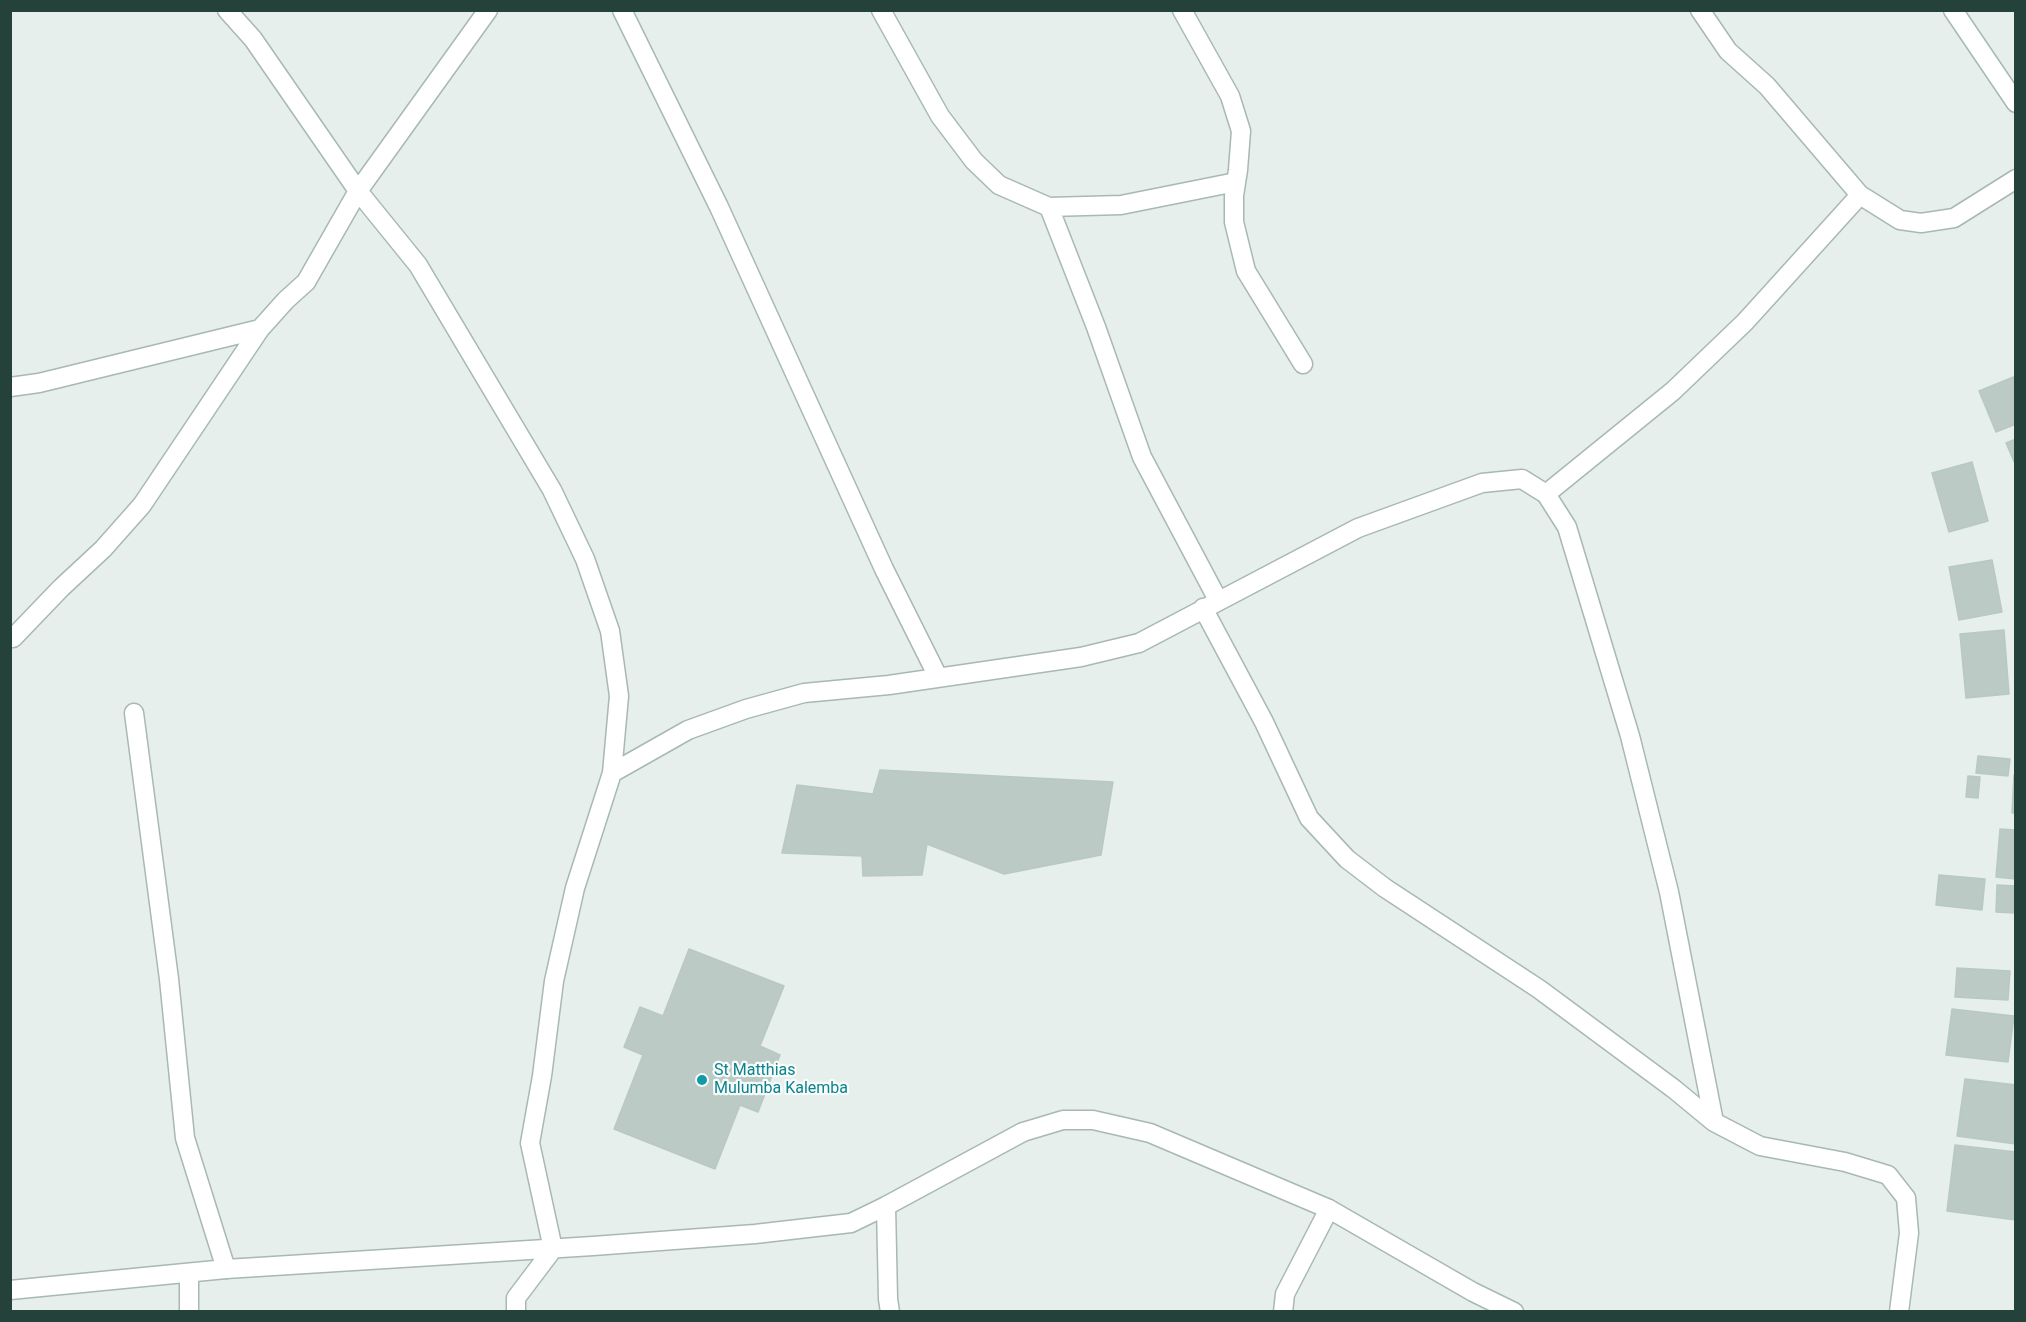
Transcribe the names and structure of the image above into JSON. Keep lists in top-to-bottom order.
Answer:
{
  "places": ["St Matthias Mulumba Kalemba"]
}
